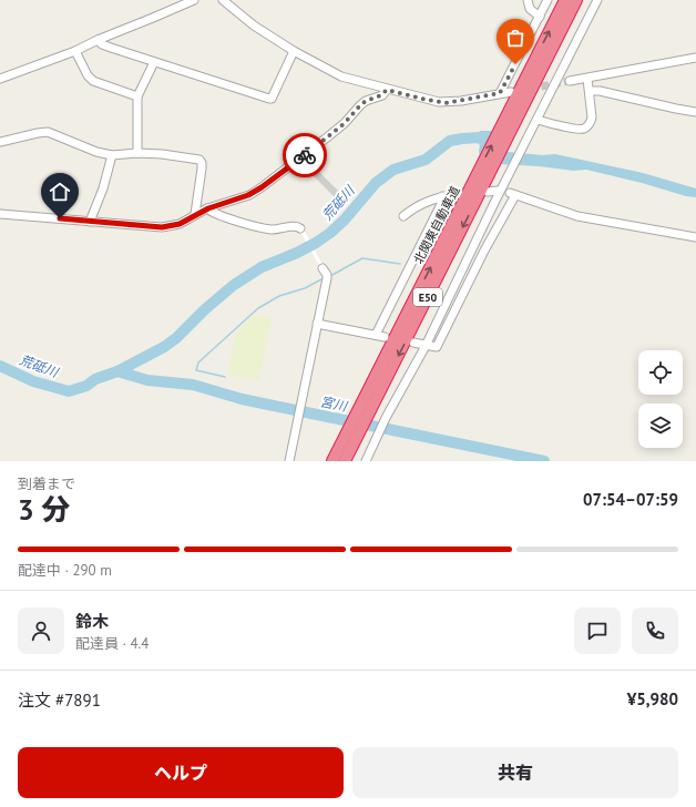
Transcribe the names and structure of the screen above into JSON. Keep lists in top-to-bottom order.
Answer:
{
  "streets": {
    "highway": ["北関東自動車道", "E50"]
  },
  "water": ["荒砥川", "宮川"],
  "page": {
    "heading": ["3 分", "到着まで", "07:54–07:59"],
    "panel": [
      "鈴木",
      "配達員 · 4.4",
      "注文 #7891",
      "¥5,980"
    ],
    "bar": "配達中 · 290 m",
    "buttons": ["ヘルプ", "共有"]
  }
}
